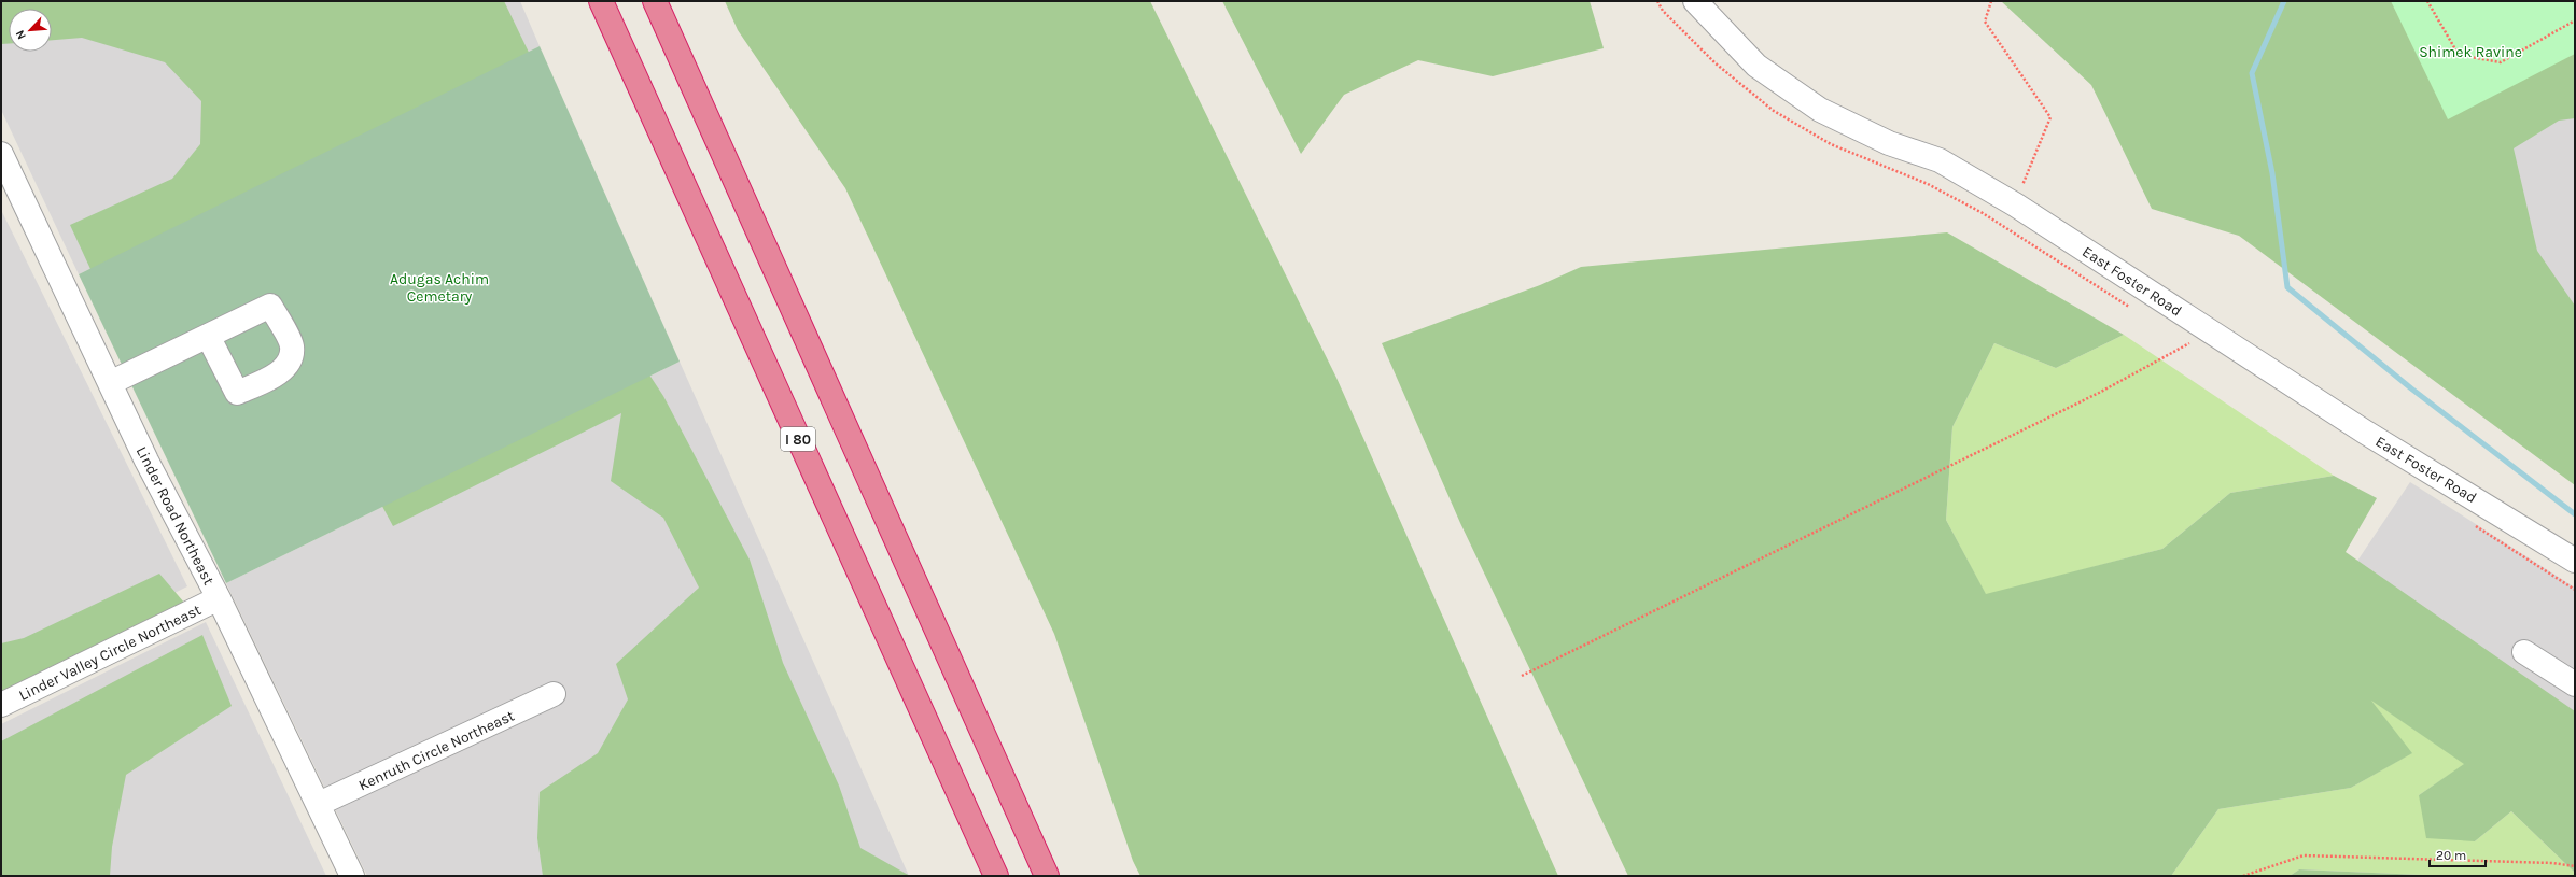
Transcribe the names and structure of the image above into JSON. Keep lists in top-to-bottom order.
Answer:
{
  "streets": {
    "highway": ["I 80"],
    "street": [
      "East Foster Road",
      "Linder Road Northeast",
      "Linder Valley Circle Northeast",
      "Kenruth Circle Northeast"
    ]
  },
  "crossings": [
    ["Linder Road Northeast", "Linder Valley Circle Northeast"],
    ["Linder Road Northeast", "Kenruth Circle Northeast"]
  ],
  "parks": ["Shimek Ravine", "Adugas Achim Cemetary"],
  "scale_bar": "20 m",
  "north": "bottom left"
}
